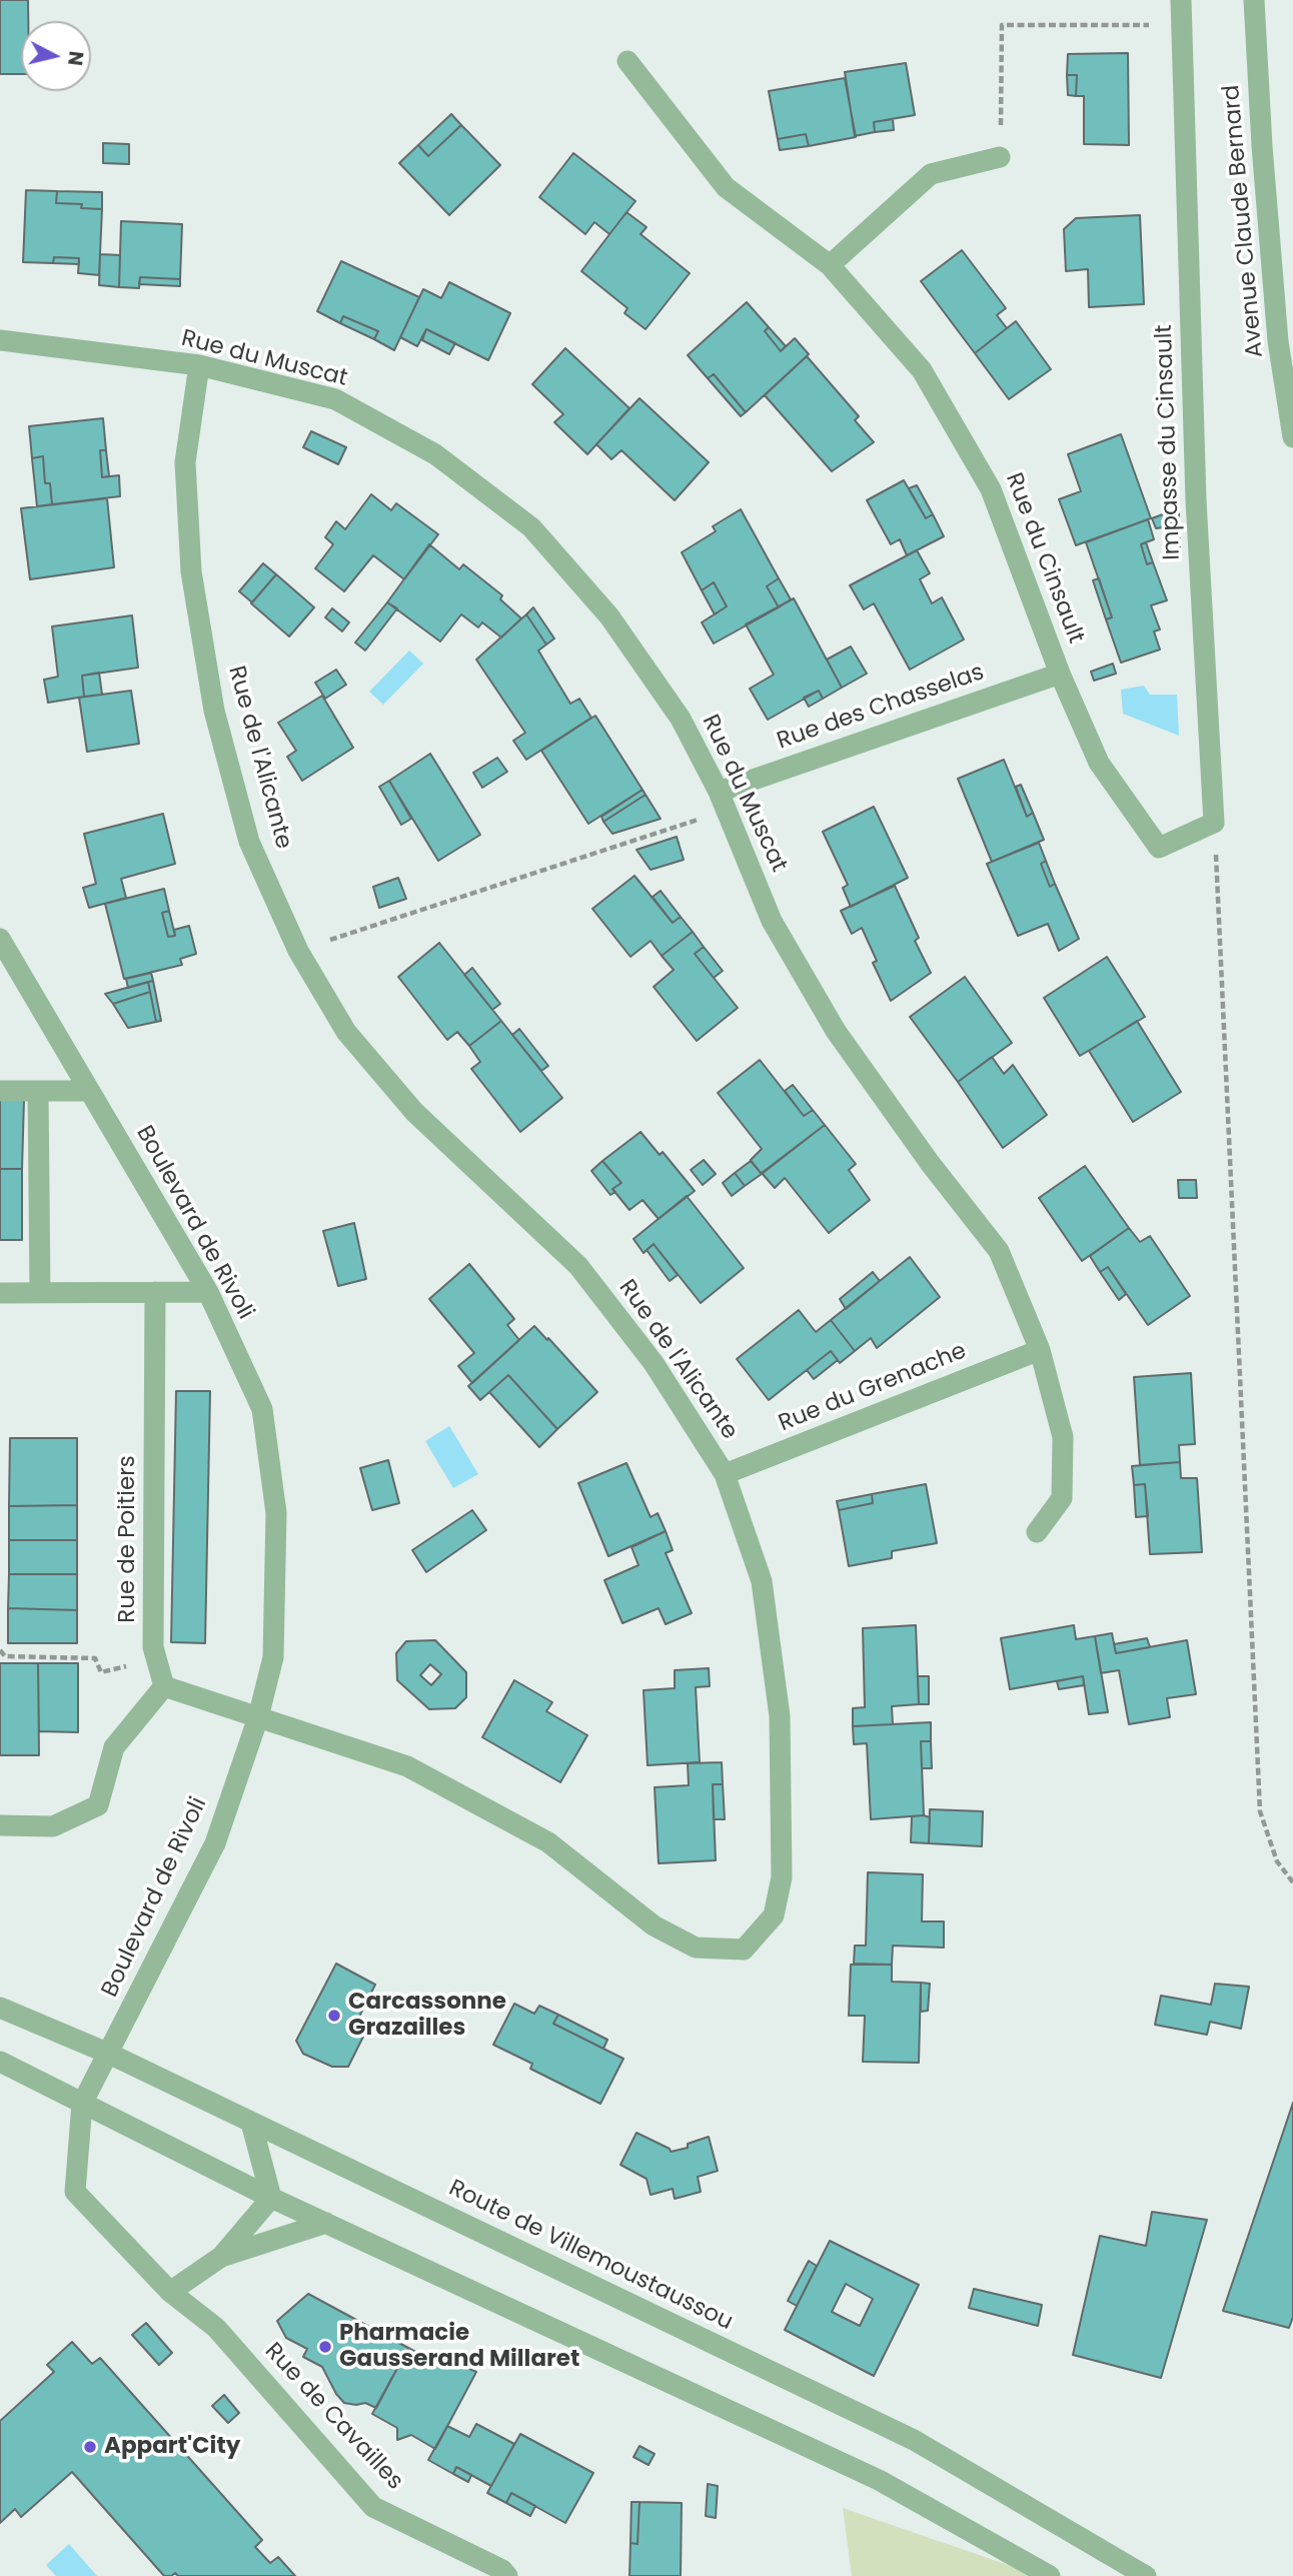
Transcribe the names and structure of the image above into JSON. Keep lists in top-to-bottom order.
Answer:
{
  "streets": {
    "street": [
      "Avenue Claude Bernard",
      "Rue du Muscat",
      "Impasse du Cinsault",
      "Rue du Cinsault",
      "Rue des Chasselas",
      "Rue de l'Alicante",
      "Boulevard de Rivoli",
      "Rue du Grenache",
      "Rue de Poitiers",
      "Route de Villemoustaussou",
      "Rue de Cavailles"
    ]
  },
  "crossings": [
    ["Rue du Muscat", "Rue des Chasselas"],
    ["Rue du Muscat", "Rue de l'Alicante"],
    ["Rue du Muscat", "Rue du Grenache"],
    ["Impasse du Cinsault", "Rue du Cinsault"],
    ["Rue du Cinsault", "Rue des Chasselas"],
    ["Rue de l'Alicante", "Boulevard de Rivoli"],
    ["Rue de l'Alicante", "Rue du Grenache"],
    ["Boulevard de Rivoli", "Route de Villemoustaussou"],
    ["Boulevard de Rivoli", "Rue de Cavailles"]
  ],
  "places": ["Carcassonne Grazailles", "Pharmacie Gausserand Millaret", "Appart'City"],
  "north": "right"
}
